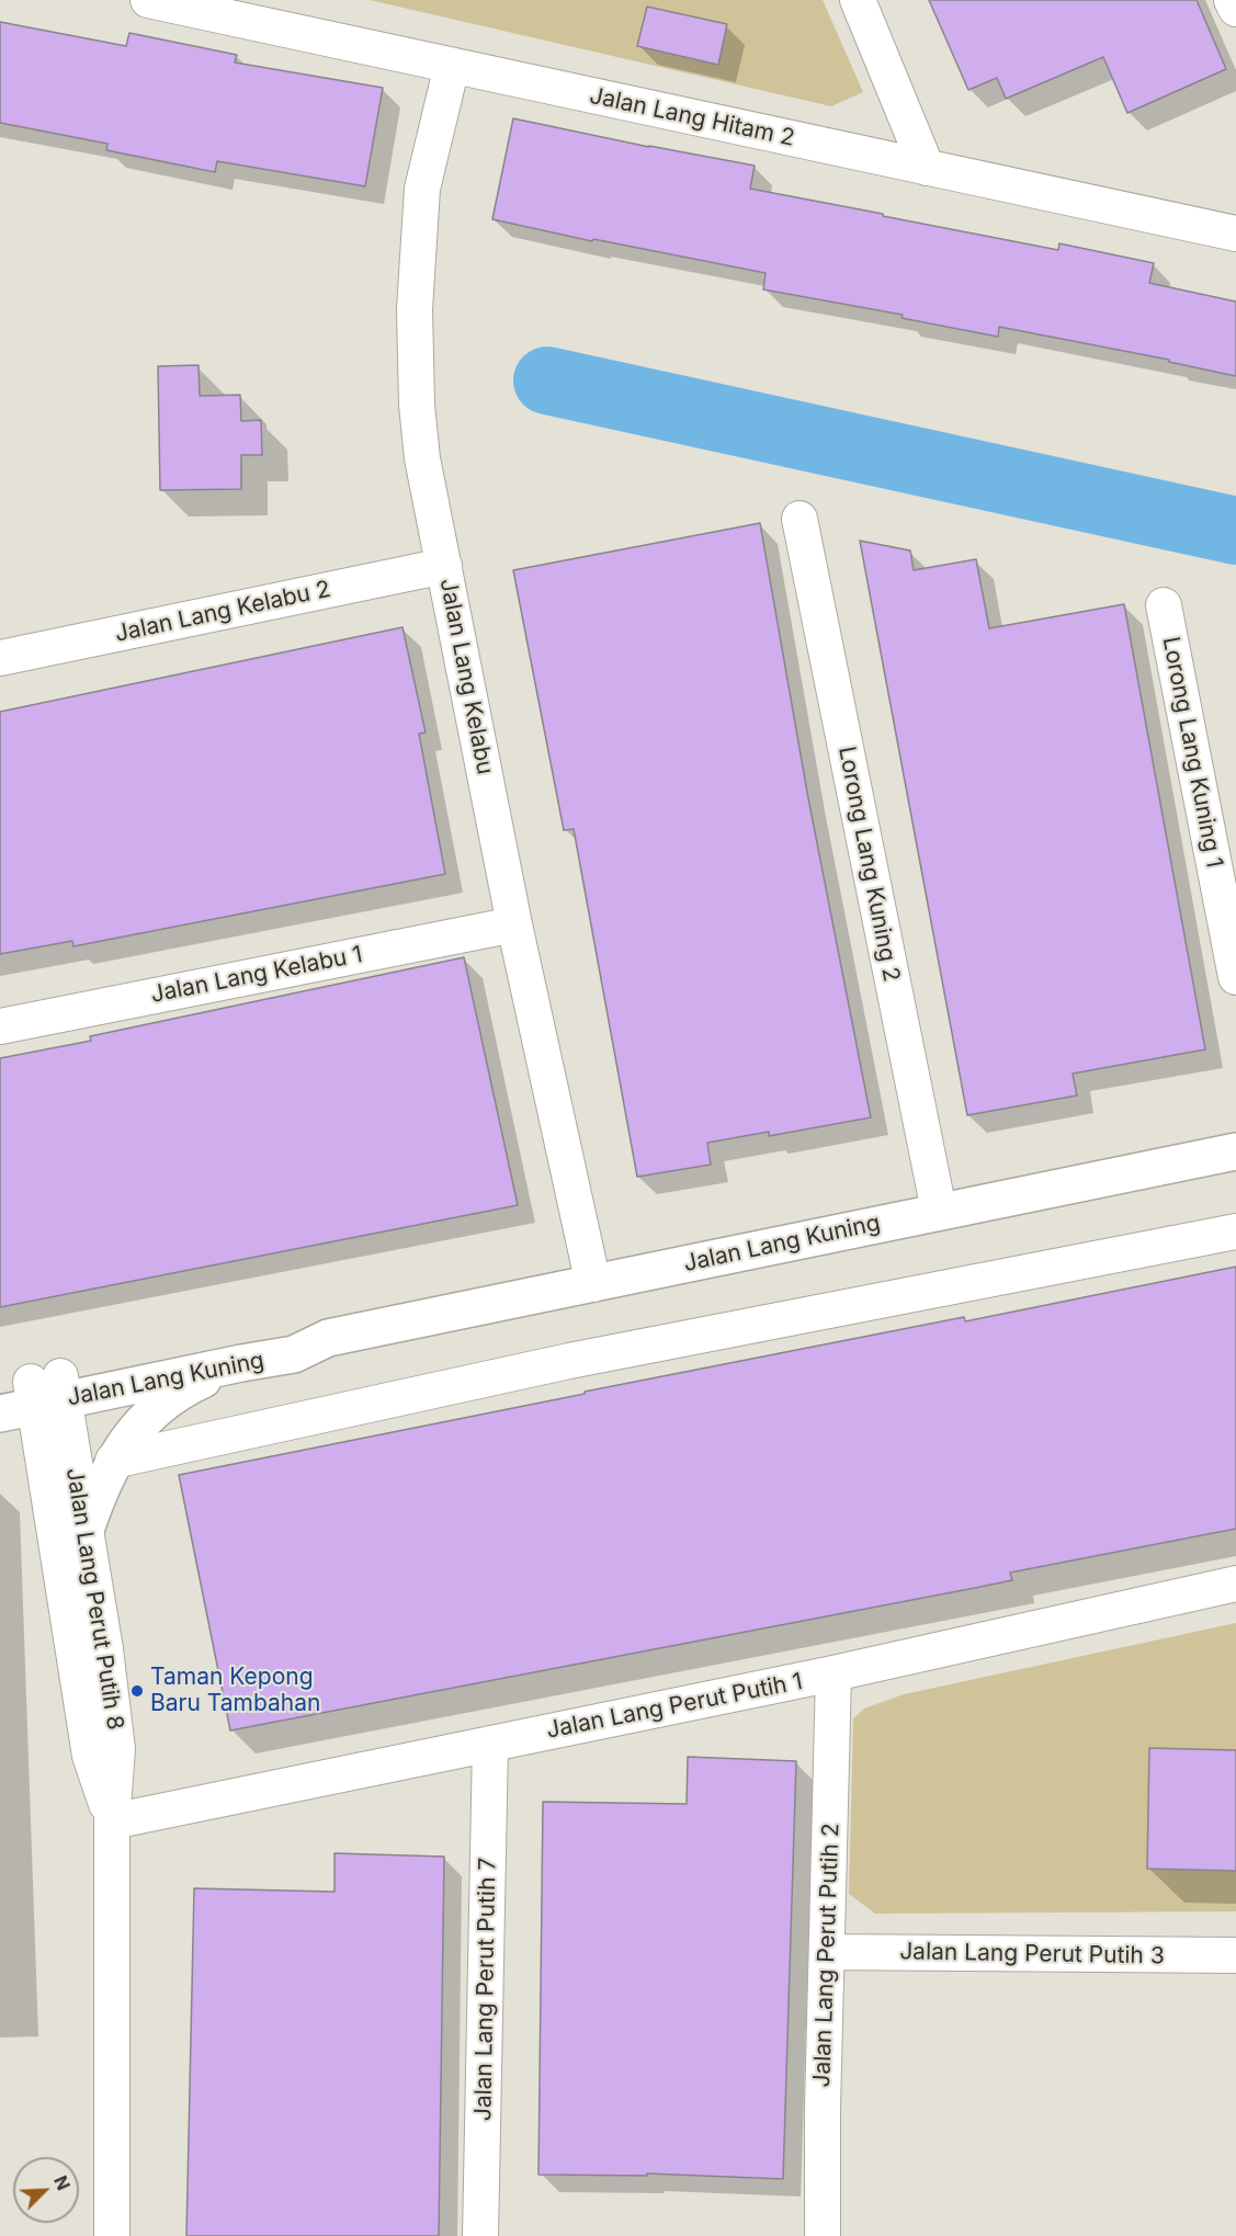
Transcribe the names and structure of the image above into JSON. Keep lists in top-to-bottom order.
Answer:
{
  "streets": {
    "street": [
      "Jalan Lang Hitam 2",
      "Jalan Lang Kelabu 2",
      "Jalan Lang Kelabu",
      "Lorong Lang Kuning 1",
      "Lorong Lang Kuning 2",
      "Jalan Lang Kelabu 1",
      "Jalan Lang Kuning",
      "Jalan Lang Perut Putih 8",
      "Jalan Lang Perut Putih 1",
      "Jalan Lang Perut Putih 3",
      "Jalan Lang Perut Putih 2",
      "Jalan Lang Perut Putih 7"
    ]
  },
  "crossings": [
    ["Jalan Lang Hitam 2", "Jalan Lang Kelabu"],
    ["Jalan Lang Kelabu 2", "Jalan Lang Kelabu"],
    ["Jalan Lang Kelabu", "Jalan Lang Kelabu 1"],
    ["Jalan Lang Kelabu", "Jalan Lang Kuning"],
    ["Lorong Lang Kuning 2", "Jalan Lang Kuning"],
    ["Jalan Lang Kuning", "Jalan Lang Perut Putih 8"],
    ["Jalan Lang Perut Putih 8", "Jalan Lang Perut Putih 1"],
    ["Jalan Lang Perut Putih 1", "Jalan Lang Perut Putih 2"],
    ["Jalan Lang Perut Putih 1", "Jalan Lang Perut Putih 7"],
    ["Jalan Lang Perut Putih 3", "Jalan Lang Perut Putih 2"]
  ],
  "places": ["Taman Kepong Baru Tambahan"],
  "north": "top right"
}
